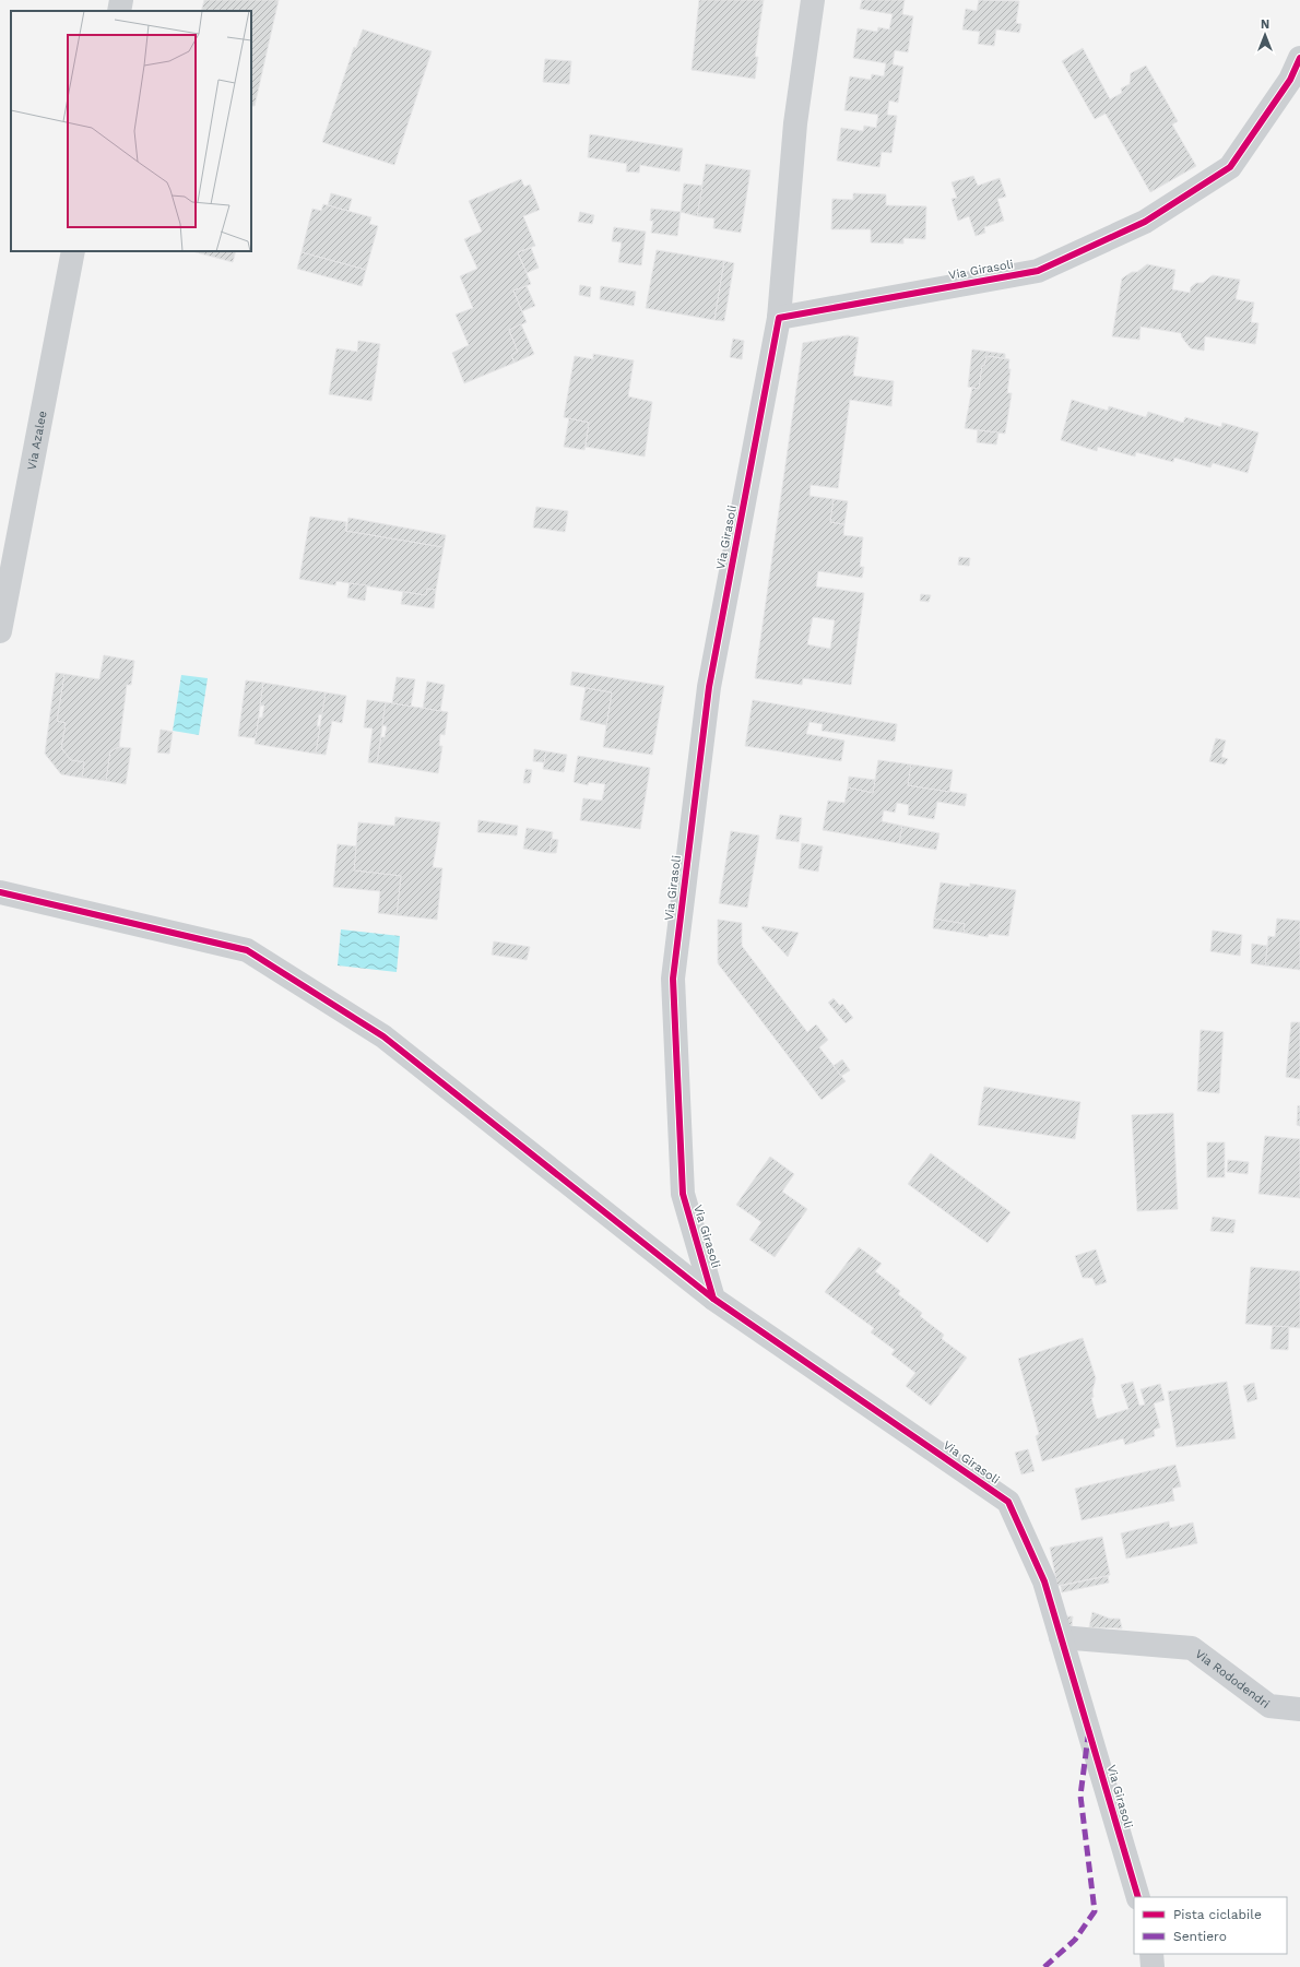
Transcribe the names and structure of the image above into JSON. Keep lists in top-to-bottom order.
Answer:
{
  "streets": {
    "street": ["Via Girasoli", "Via Azalee", "Via Rododendri"]
  },
  "crossings": [
    ["Via Girasoli", "Via Rododendri"]
  ],
  "legend": ["Pista ciclabile", "Sentiero"],
  "north": "top"
}
